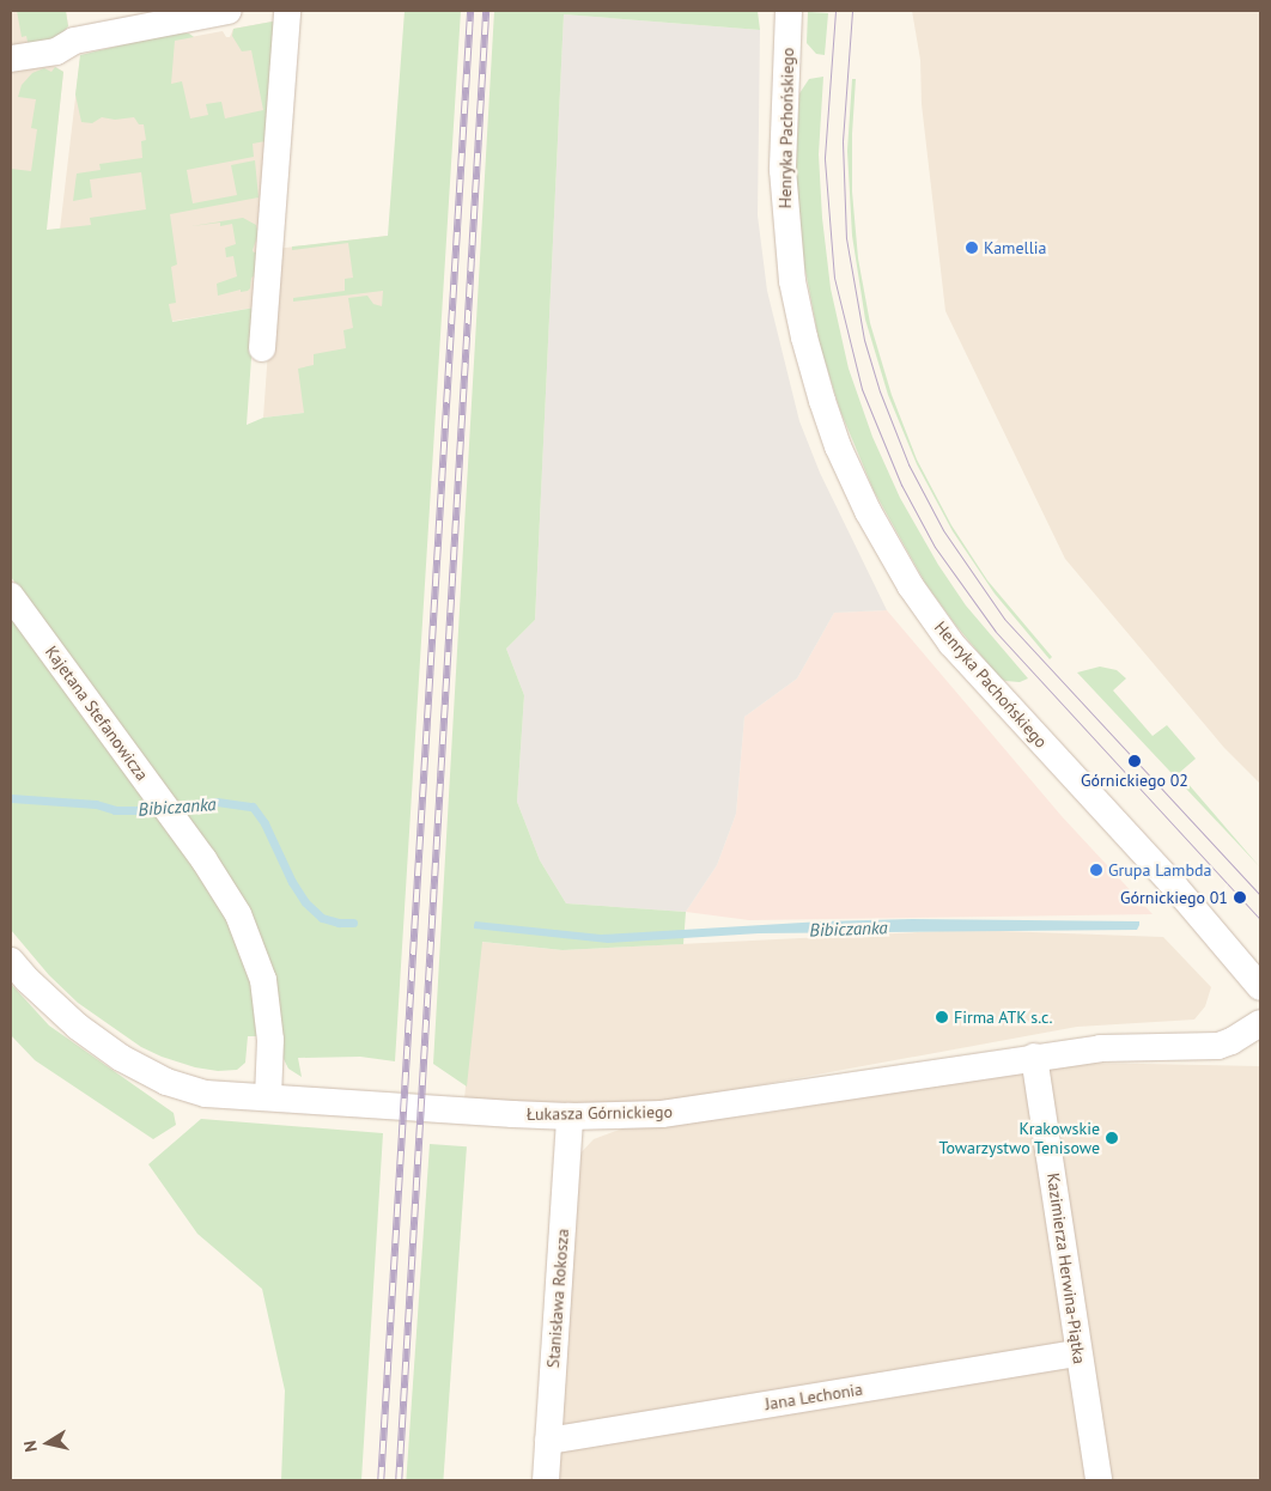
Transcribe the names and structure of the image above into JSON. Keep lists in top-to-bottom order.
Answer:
{
  "streets": {
    "street": [
      "Henryka Pachońskiego",
      "Kajetana Stefanowicza",
      "Łukasza Górnickiego",
      "Kazimierza Herwina-Piątka",
      "Stanisława Rokosza",
      "Jana Lechonia"
    ]
  },
  "crossings": [
    ["Kajetana Stefanowicza", "Łukasza Górnickiego"],
    ["Łukasza Górnickiego", "Kazimierza Herwina-Piątka"],
    ["Łukasza Górnickiego", "Stanisława Rokosza"],
    ["Kazimierza Herwina-Piątka", "Jana Lechonia"],
    ["Stanisława Rokosza", "Jana Lechonia"]
  ],
  "water": ["Bibiczanka"],
  "places": [
    "Kamellia",
    "Górnickiego 02",
    "Grupa Lambda",
    "Górnickiego 01",
    "Firma ATK s.c.",
    "Krakowskie Towarzystwo Tenisowe"
  ],
  "north": "left"
}
